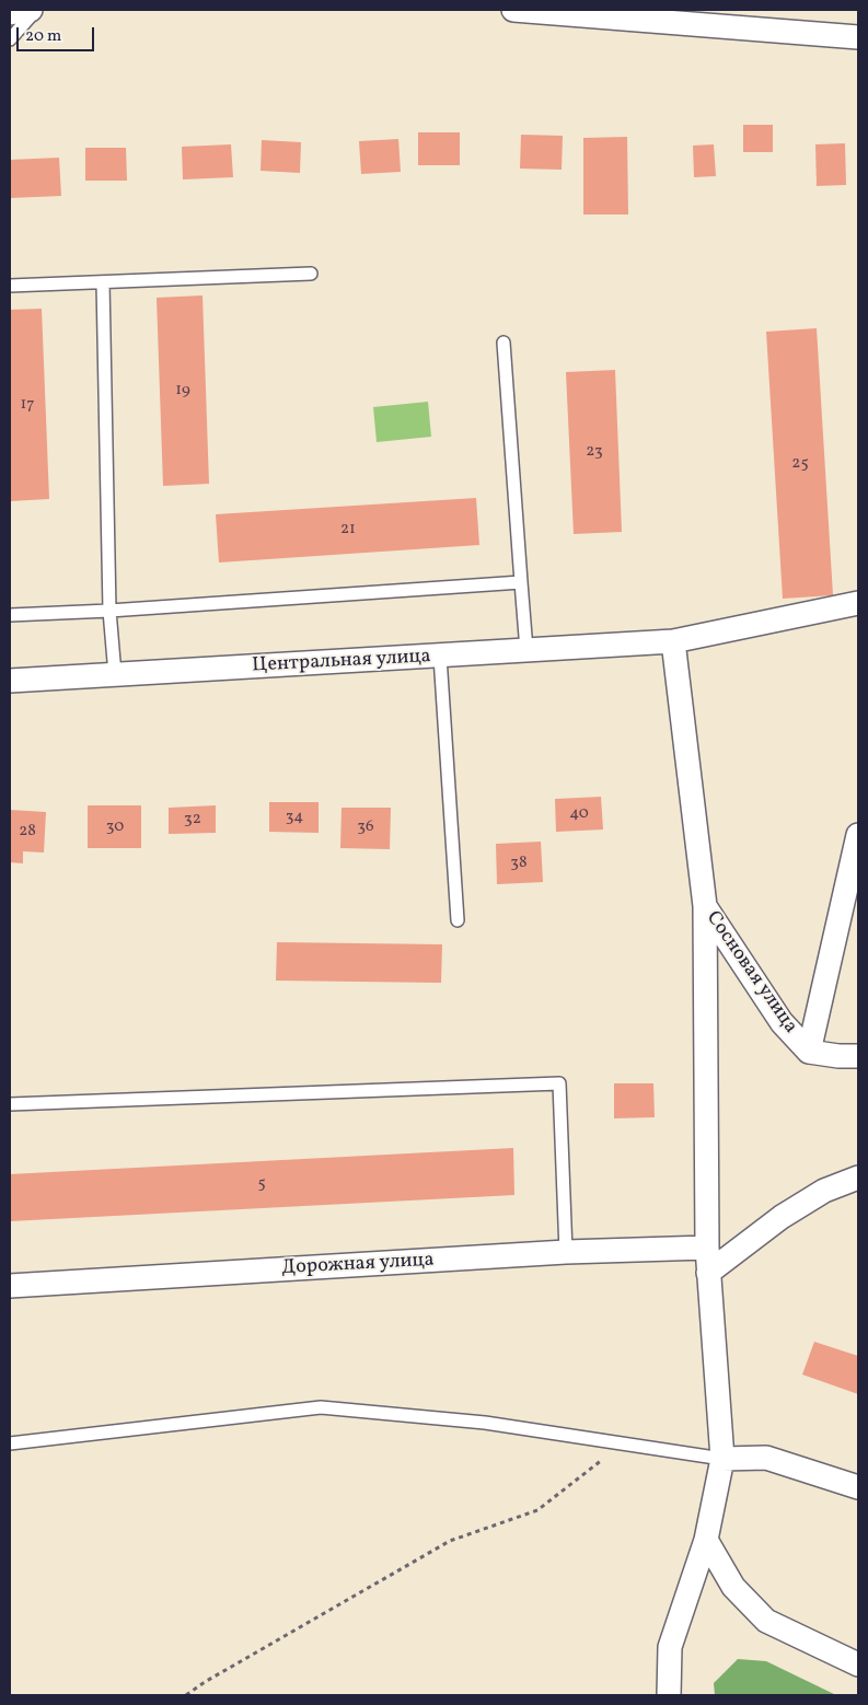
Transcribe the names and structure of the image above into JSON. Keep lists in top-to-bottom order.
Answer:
{
  "streets": {
    "street": ["Центральная улица", "Сосновая улица", "Дорожная улица"]
  },
  "house_numbers": [
    "19",
    "17",
    "23",
    "25",
    "21",
    "40",
    "34",
    "32",
    "30",
    "36",
    "28",
    "38",
    "5"
  ],
  "scale_bar": "20 m"
}
